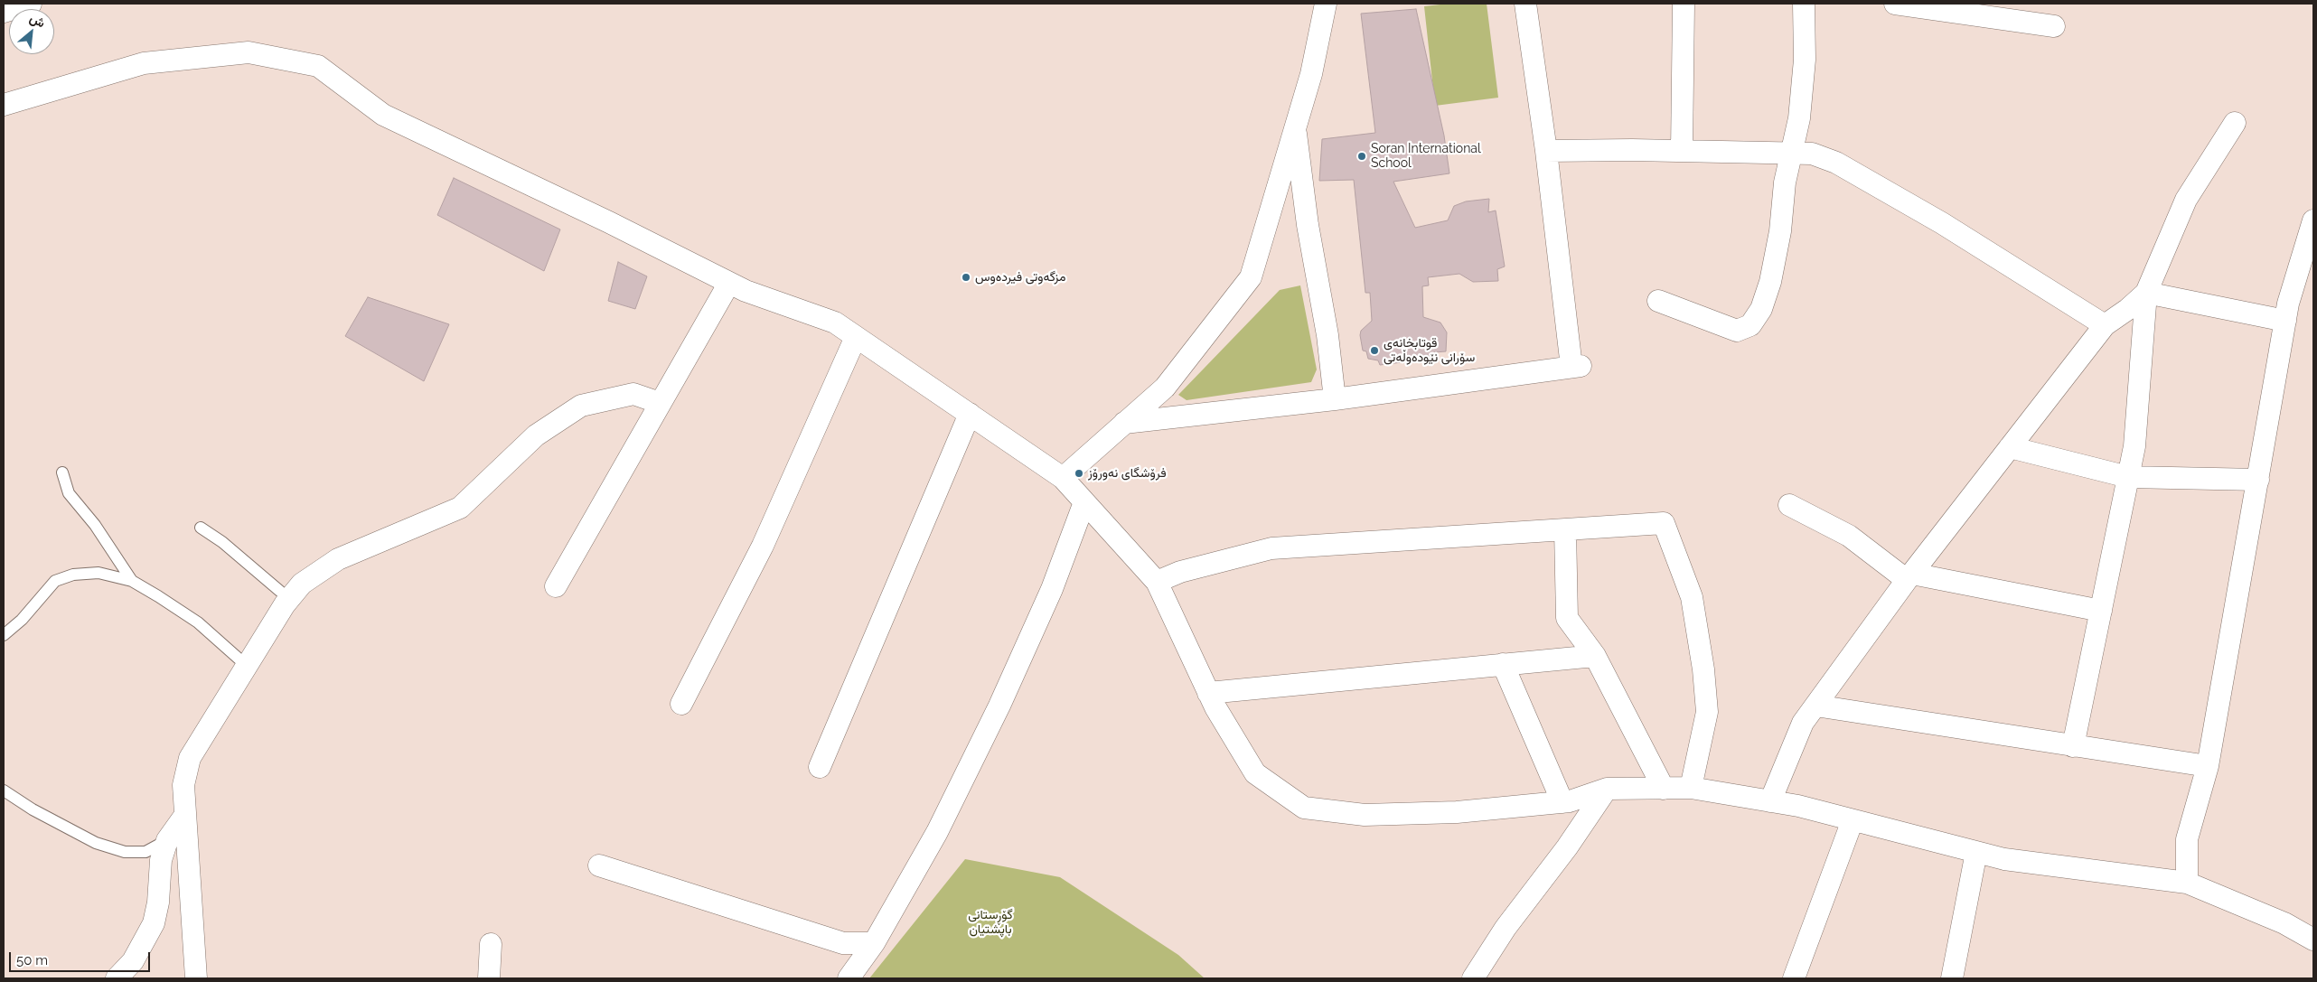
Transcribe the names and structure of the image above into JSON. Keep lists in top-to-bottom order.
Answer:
{
  "parks": ["گۆڕستانی باپشتیان"],
  "places": [
    "Soran International School",
    "مزگەوتی فیردەوس",
    "قوتابخانەی سۆرانی نێودەوڵەتی",
    "فرۆشگای نەورۆز"
  ],
  "scale_bar": "50 m",
  "north": "top right"
}
